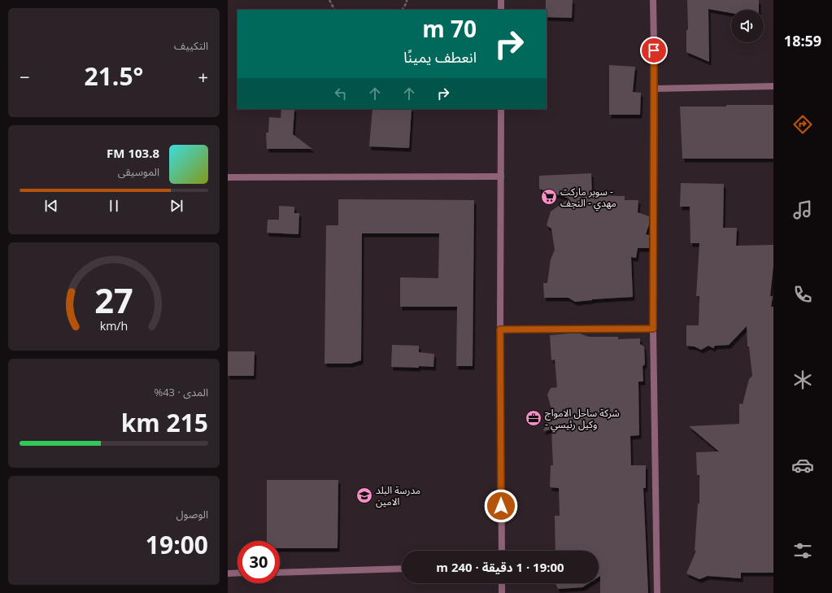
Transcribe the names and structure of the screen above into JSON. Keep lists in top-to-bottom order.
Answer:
{
  "places": {
    "supermarket": ["سوبر ماركت - مهدي - النجف"],
    "office": ["شركة ساحل الامواج - وكيل رئيسي"],
    "school or university": ["مدرسة البلد الامين"]
  },
  "page": {
    "tabs": "18:59",
    "tile": [
      "التكييف",
      ["المدى · 43%", "215 km"],
      ["الوصول", "19:00"]
    ],
    "turn": ["70 m", "انعطف يمينًا"],
    "heat": ["−", "21.5°", "+"],
    "song": ["103.8 FM", "الموسيقى"],
    "limit": "30",
    "trip": "19:00 · 1 دقيقة · 240 m",
    "gauge": ["27", "km/h"]
  }
}
